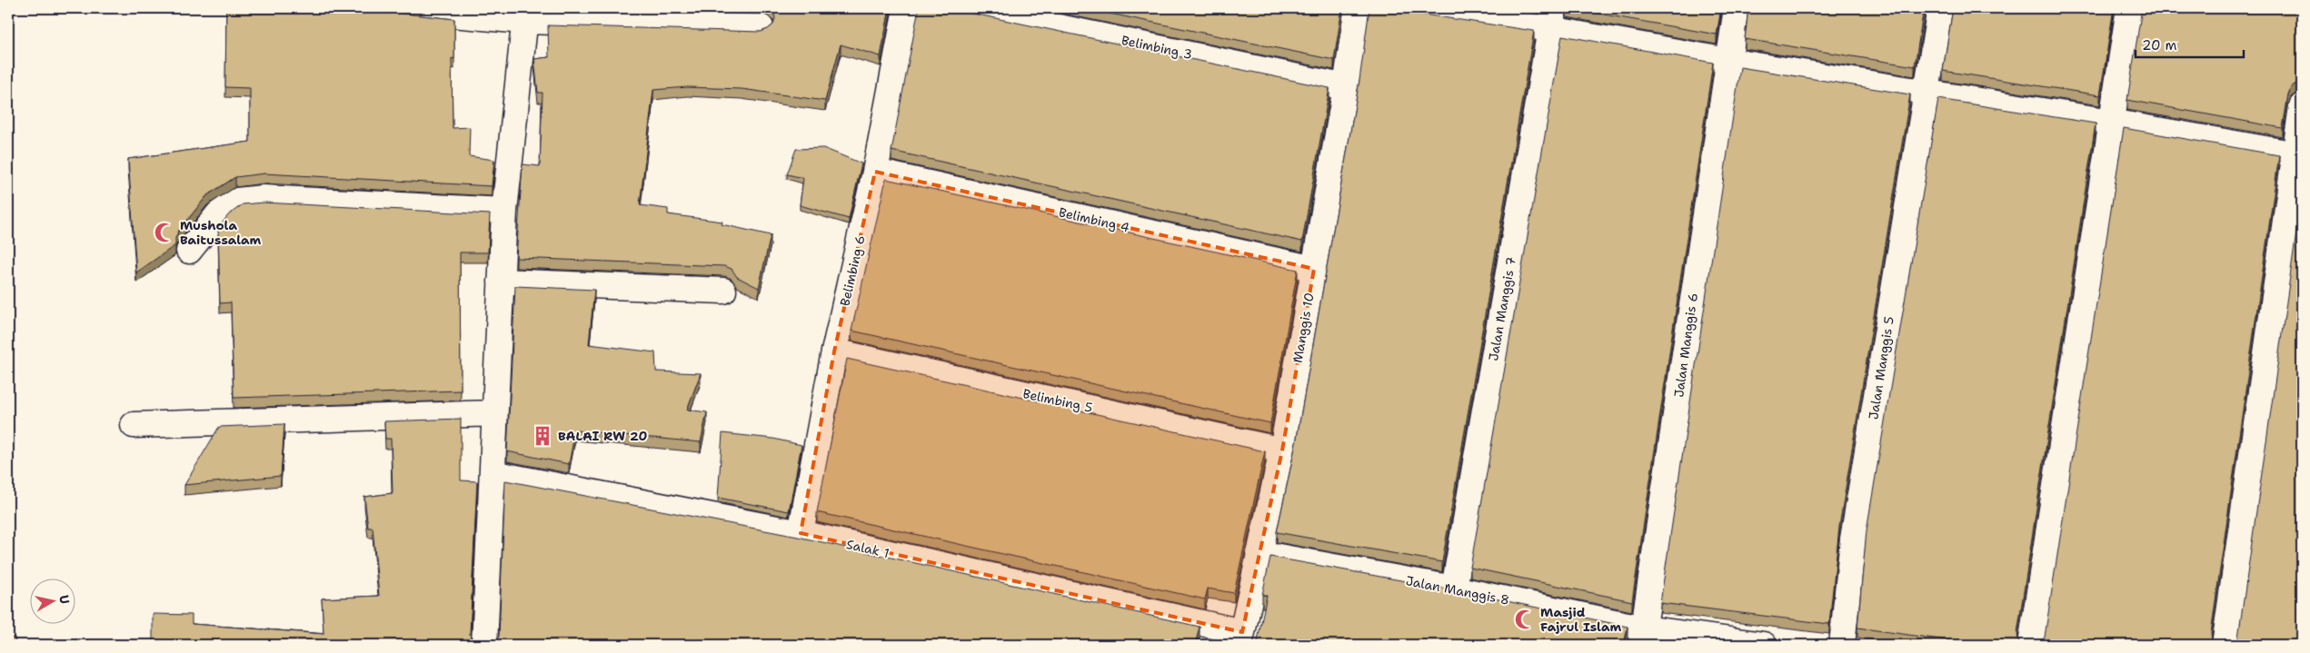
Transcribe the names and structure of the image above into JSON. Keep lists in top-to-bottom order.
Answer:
{
  "streets": {
    "street": [
      "Belimbing 3",
      "Belimbing 4",
      "Belimbing 6",
      "Jalan Manggis 7",
      "Manggis 10",
      "Jalan Manggis 6",
      "Jalan Manggis 5",
      "Belimbing 5",
      "Salak 1",
      "Jalan Manggis 8"
    ]
  },
  "crossings": [
    ["Belimbing 3", "Manggis 10"],
    ["Belimbing 4", "Belimbing 6"],
    ["Belimbing 4", "Manggis 10"],
    ["Belimbing 6", "Belimbing 5"],
    ["Belimbing 6", "Salak 1"],
    ["Jalan Manggis 7", "Jalan Manggis 8"],
    ["Manggis 10", "Belimbing 5"],
    ["Manggis 10", "Salak 1"],
    ["Manggis 10", "Jalan Manggis 8"],
    ["Jalan Manggis 6", "Jalan Manggis 8"]
  ],
  "places": {
    "mosque": ["Mushola Baitussalam", "Masjid Fajrul Islam"],
    "building": ["BALAI RW 20"]
  },
  "scale_bar": "20 m",
  "north": "right"
}
